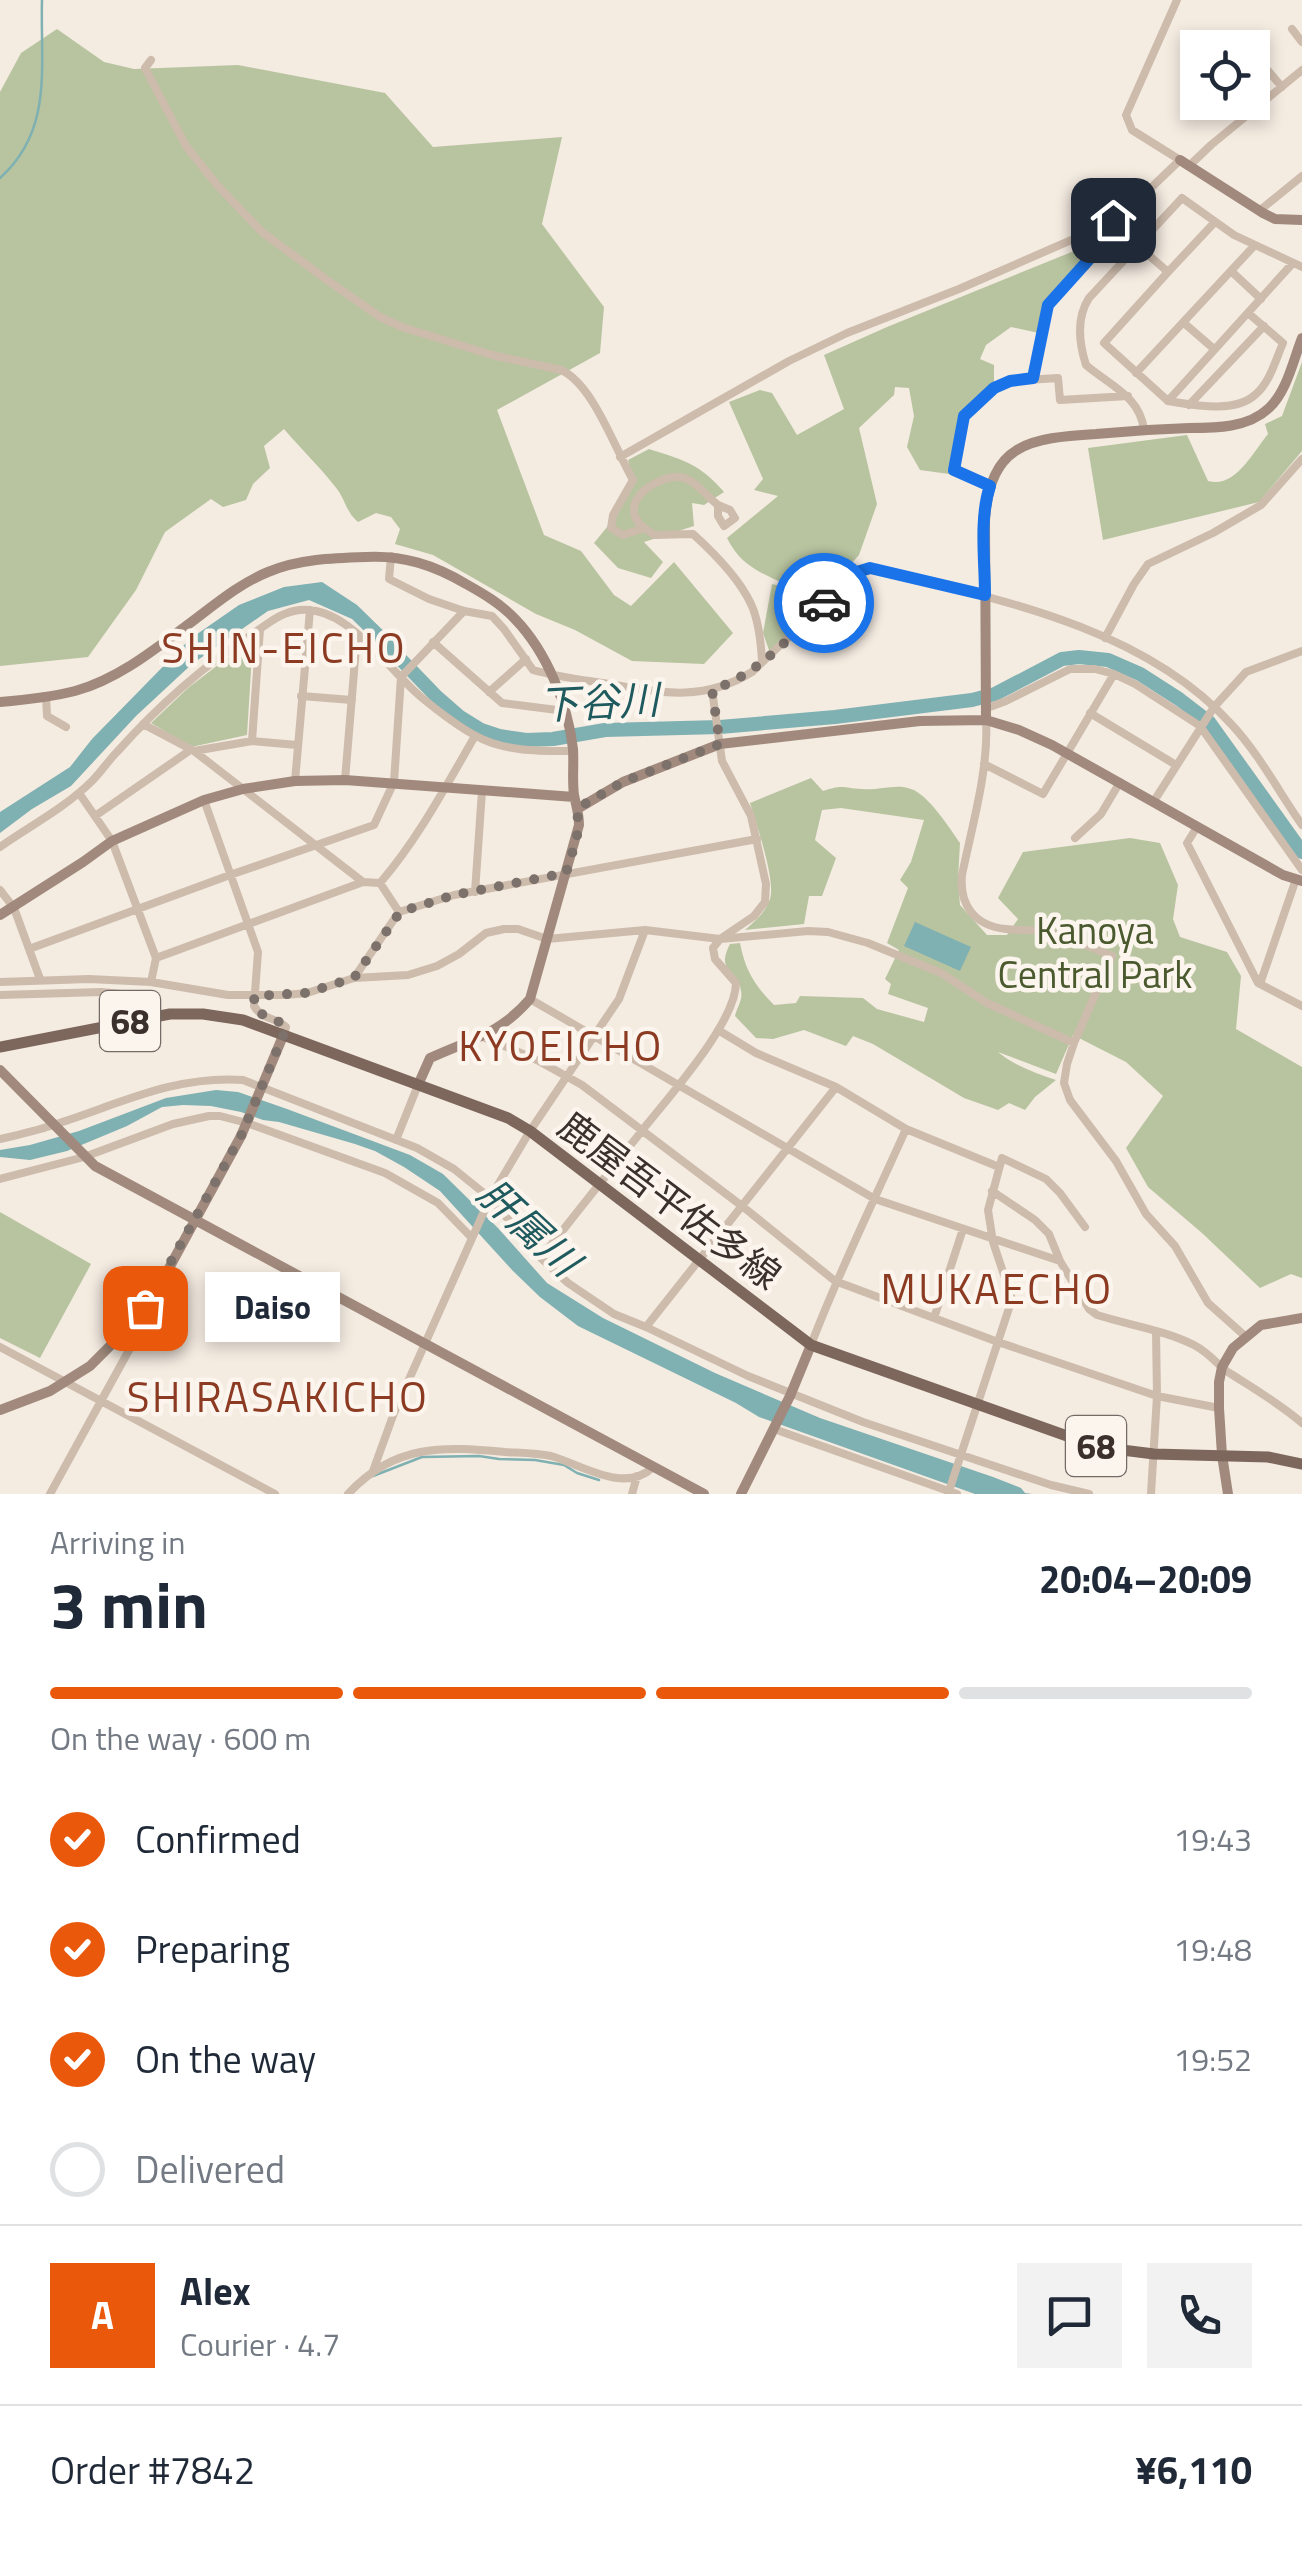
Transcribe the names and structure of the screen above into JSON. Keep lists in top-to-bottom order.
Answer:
{
  "streets": {
    "main road": ["68", "鹿屋吾平佐多線"]
  },
  "districts": [
    "SHIN-EICHO",
    "KYOEICHO",
    "MUKAECHO",
    "SHIRASAKICHO"
  ],
  "water": ["下谷川", "肝属川"],
  "parks": ["Kanoya Central Park"],
  "places": ["Daiso"],
  "page": {
    "bubble": "Daiso",
    "heading": ["3 min", "Arriving in", "20:04–20:09"],
    "panel": [
      "Alex",
      "Courier · 4.7",
      "Order #7842",
      "¥6,110"
    ],
    "bar": "On the way · 600 m",
    "list": [
      ["Confirmed", "19:43"],
      ["Preparing", "19:48"],
      ["On the way", "19:52"],
      "Delivered"
    ],
    "round": "A"
  }
}
